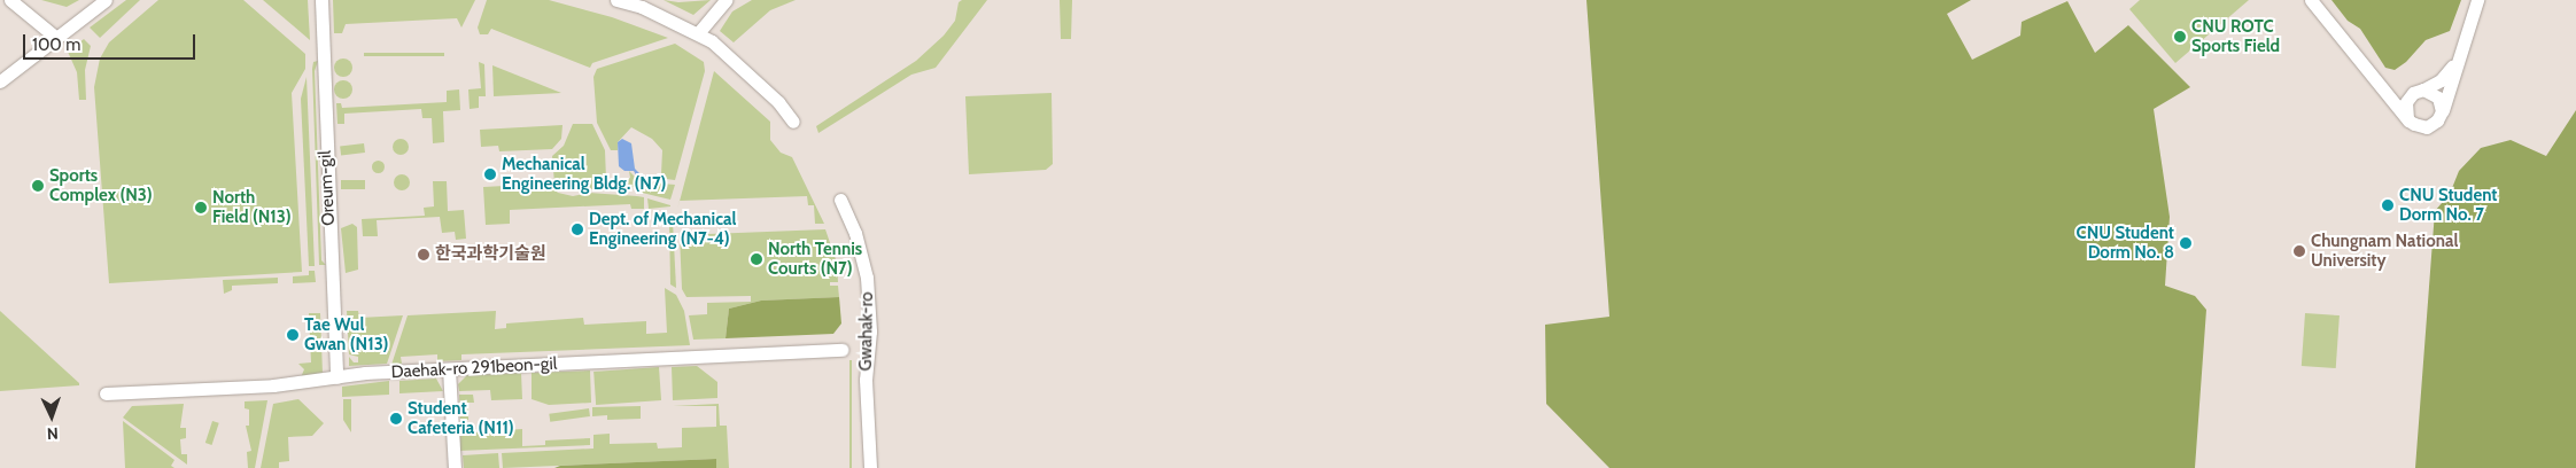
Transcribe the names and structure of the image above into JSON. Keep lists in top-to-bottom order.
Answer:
{
  "streets": {
    "street": ["Oreum-gil", "Gwahak-ro", "Daehak-ro 291beon-gil"]
  },
  "crossings": [
    ["Oreum-gil", "Daehak-ro 291beon-gil"]
  ],
  "places": [
    "CNU ROTC Sports Field",
    "Mechanical Engineering Bldg. (N7)",
    "Sports Complex (N3)",
    "CNU Student Dorm No. 7",
    "North Field (N13)",
    "Dept. of Mechanical Engineering (N7-4)",
    "CNU Student Dorm No. 8",
    "Chungnam National University",
    "한국과학기술원",
    "North Tennis Courts (N7)",
    "Tae Wul Gwan (N13)",
    "Student Cafeteria (N11)"
  ],
  "scale_bar": "100 m",
  "north": "bottom"
}
